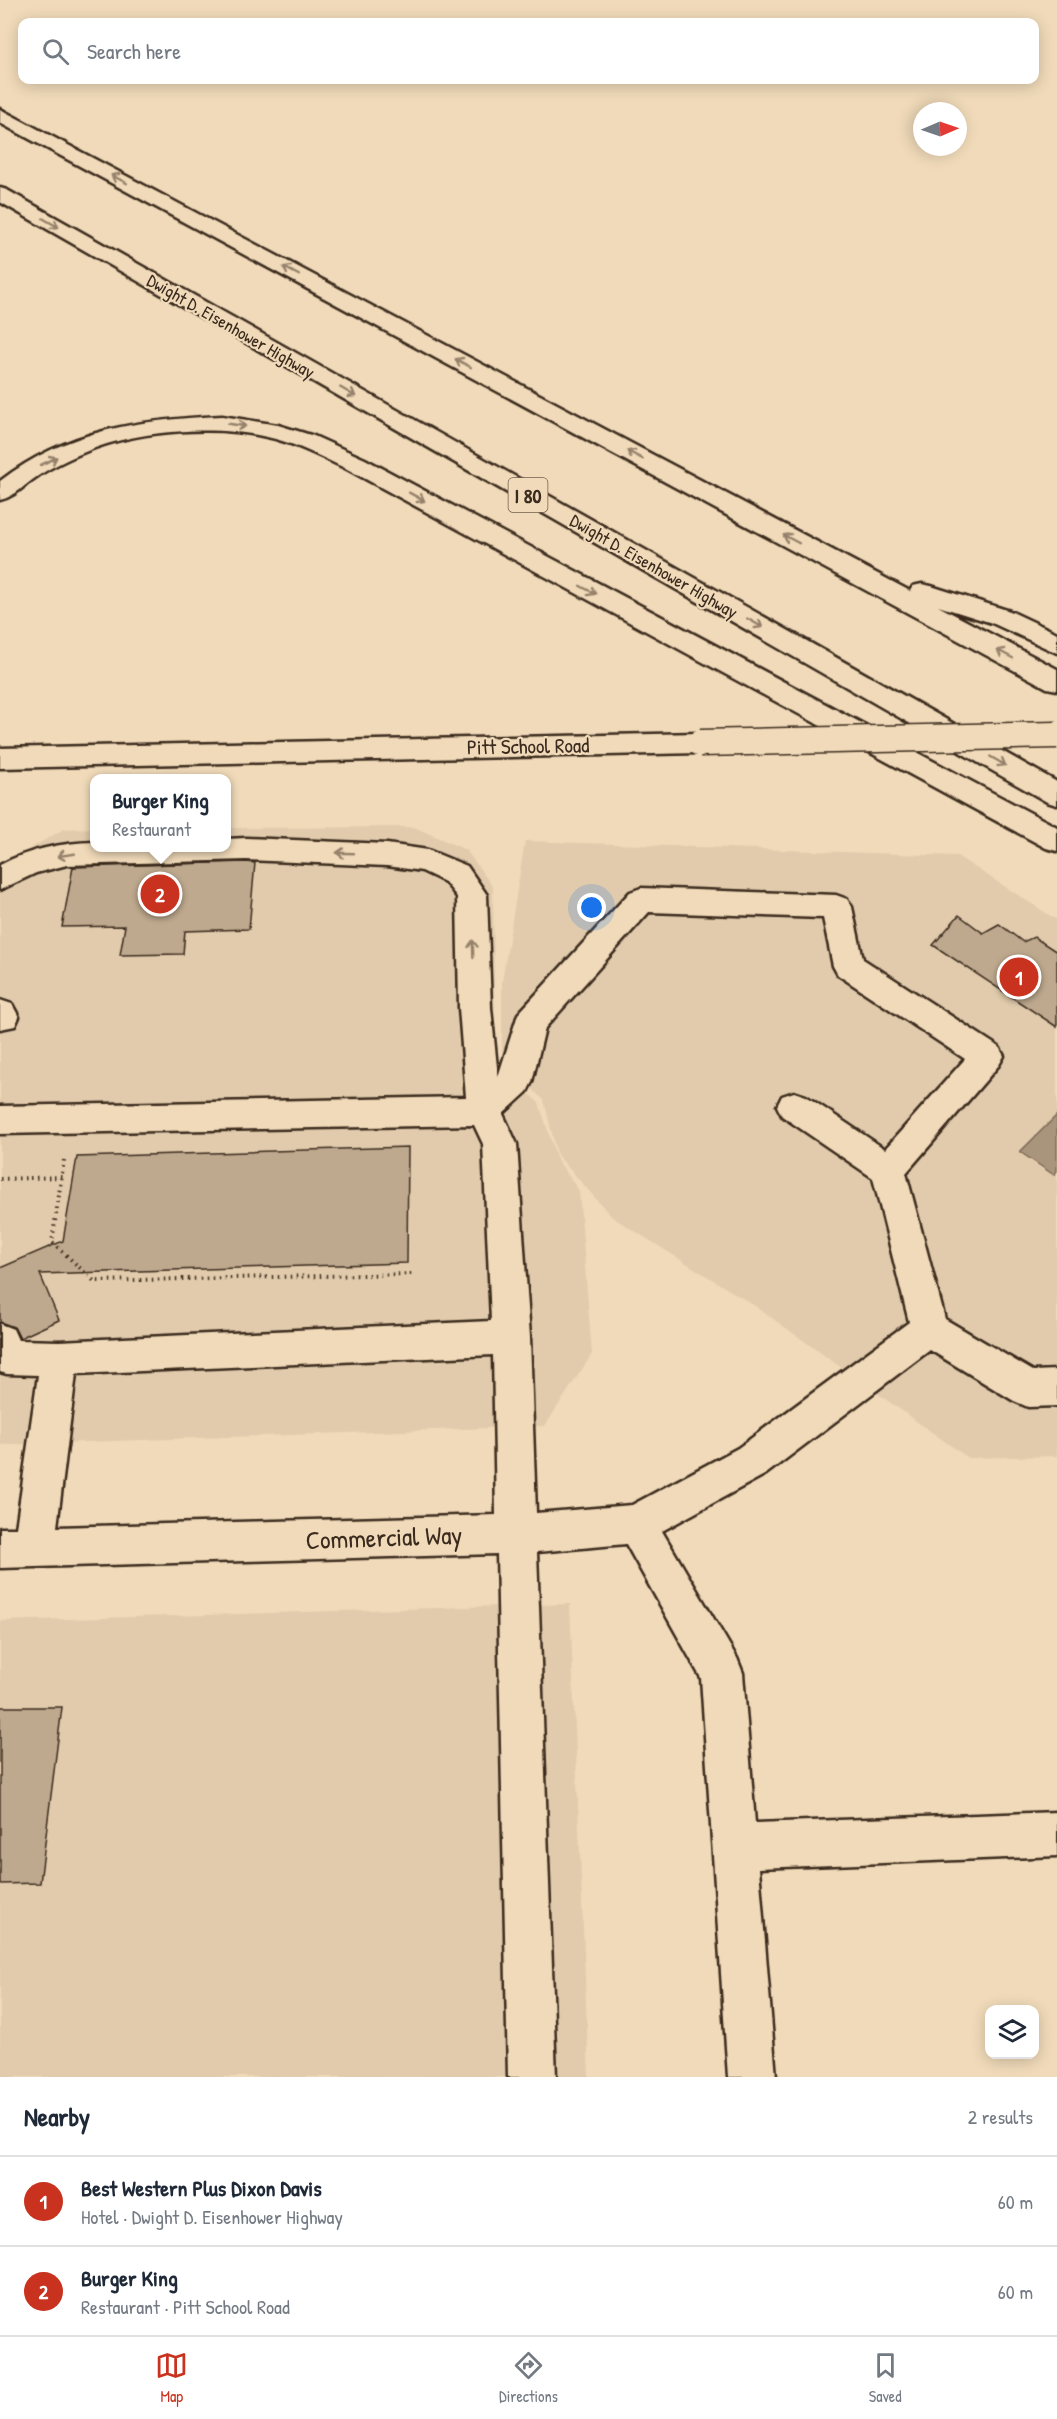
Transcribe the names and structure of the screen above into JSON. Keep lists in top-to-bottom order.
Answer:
{
  "streets": {
    "main road": [
      "Dwight D. Eisenhower Highway",
      "I 80",
      "Pitt School Road",
      "Commercial Way"
    ]
  },
  "north": "right",
  "page": {
    "search": "Search here",
    "popup": ["Burger King", "Restaurant"],
    "pins": ["2", "1"],
    "heading": ["Nearby", "2 results"],
    "list": [
      {
        "mark": "1",
        "name": "Best Western Plus Dixon Davis",
        "note": "Hotel · Dwight D. Eisenhower Highway",
        "value": "60 m"
      },
      {
        "mark": "2",
        "name": "Burger King",
        "note": "Restaurant · Pitt School Road",
        "value": "60 m"
      }
    ],
    "nav": ["Map", "Directions", "Saved"]
  }
}
